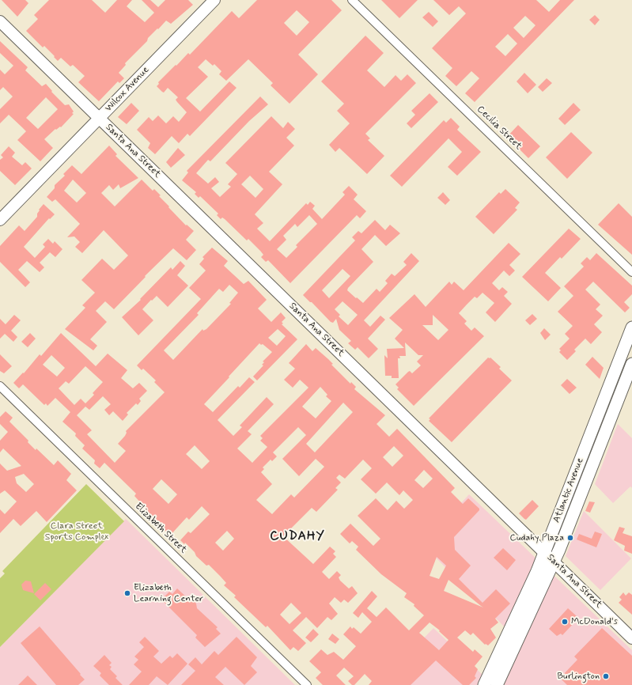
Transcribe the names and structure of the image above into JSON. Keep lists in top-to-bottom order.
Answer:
{
  "streets": {
    "main road": ["Atlantic Avenue"],
    "street": [
      "Wilcox Avenue",
      "Cecilia Street",
      "Santa Ana Street",
      "Elizabeth Street"
    ]
  },
  "crossings": [
    ["Wilcox Avenue", "Santa Ana Street"],
    ["Santa Ana Street", "Atlantic Avenue"]
  ],
  "districts": ["CUDAHY"],
  "parks": ["Clara Street Sports Complex"],
  "places": [
    "Cudahy Plaza",
    "Elizabeth Learning Center",
    "McDonald's",
    "Burlington"
  ]
}
